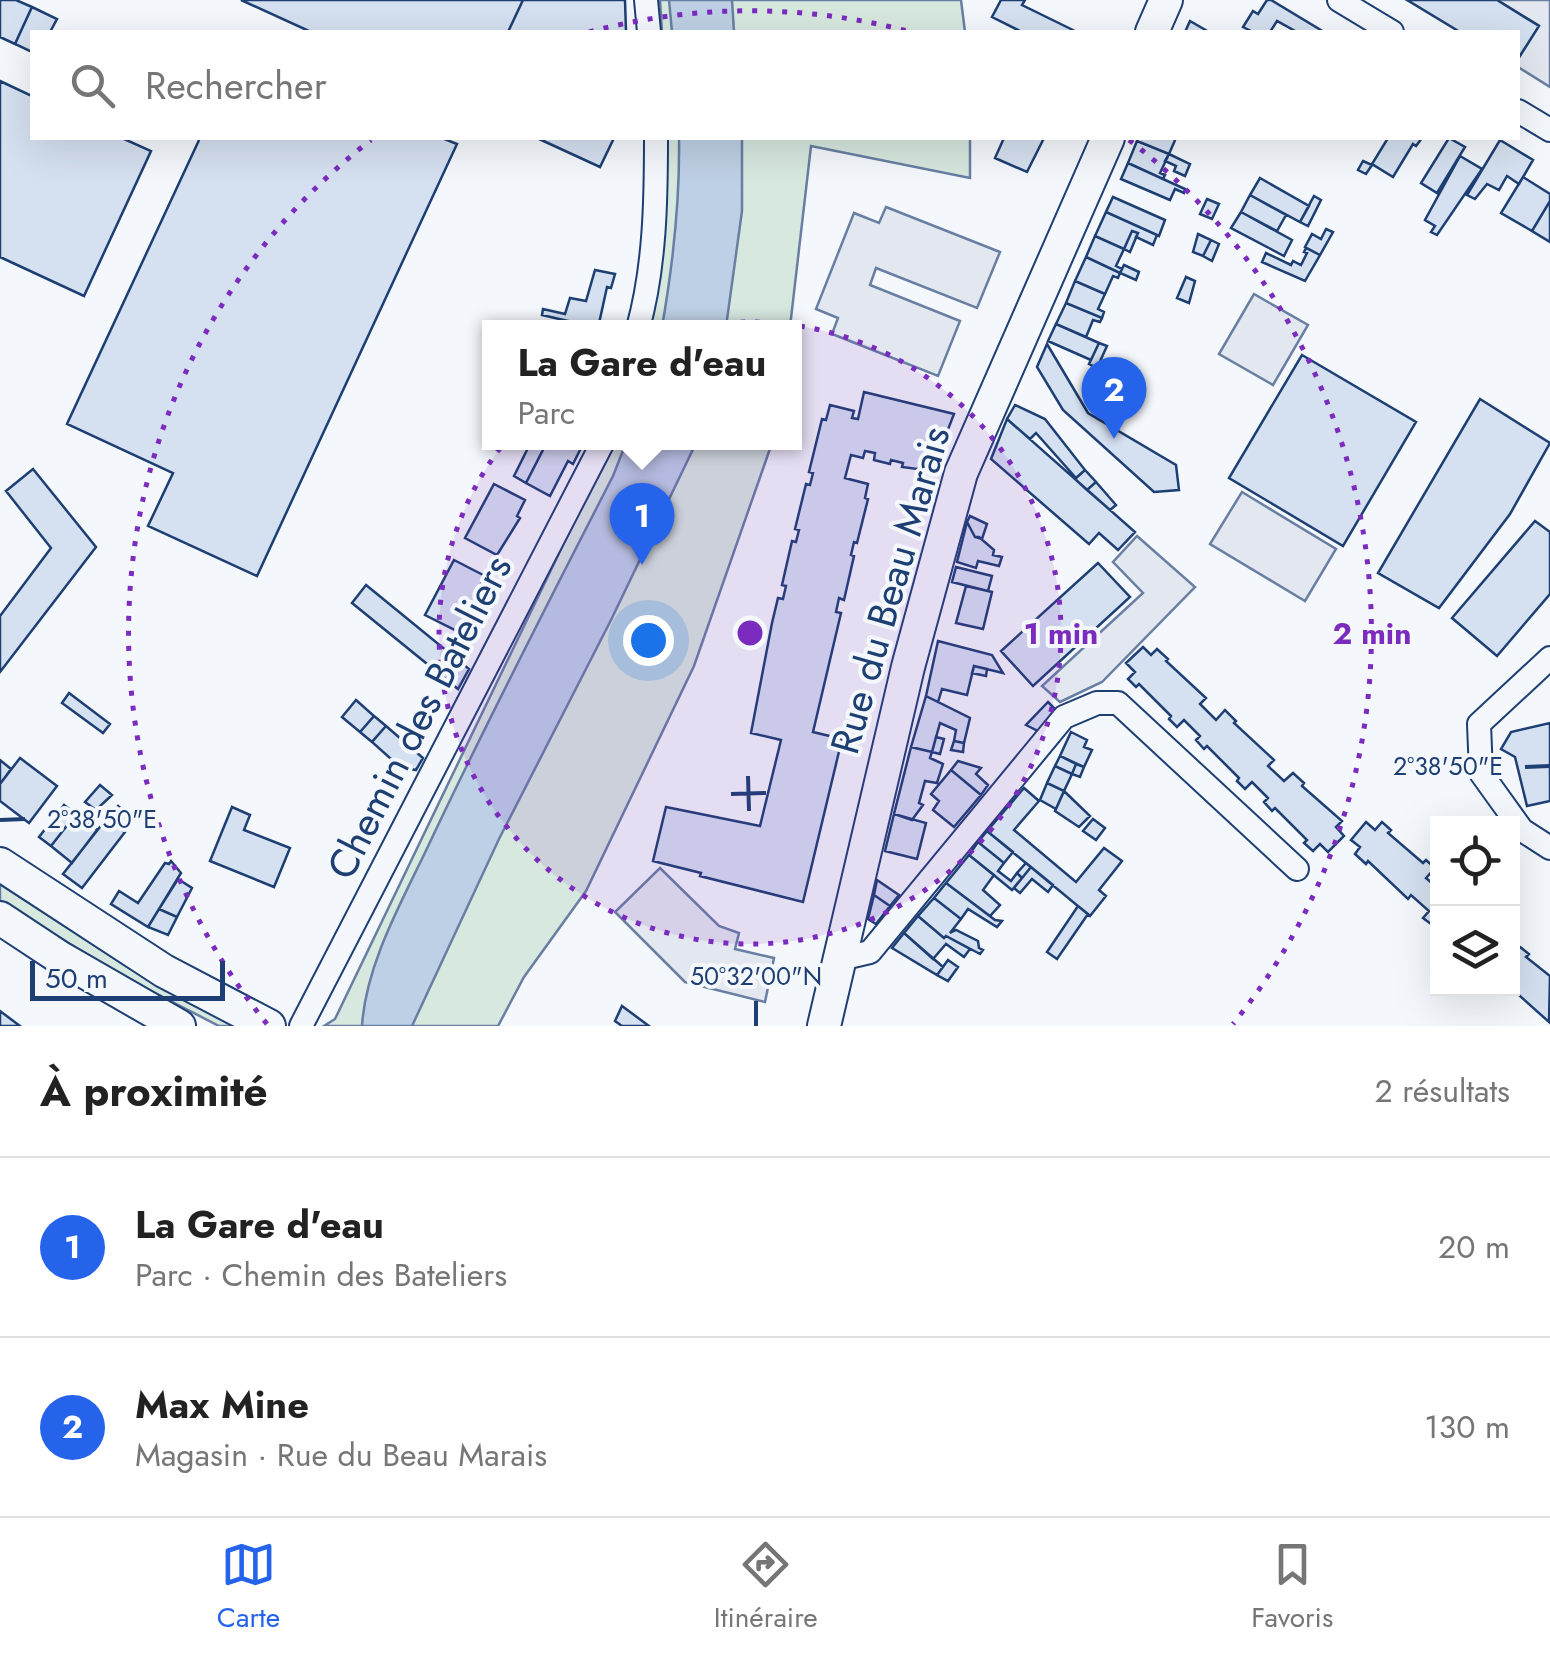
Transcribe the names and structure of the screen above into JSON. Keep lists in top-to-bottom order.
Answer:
{
  "streets": {
    "street": ["Rue du Beau Marais", "Chemin des Bateliers"]
  },
  "scale_bar": "50 m",
  "page": {
    "search": "Rechercher",
    "popup": ["La Gare d'eau", "Parc"],
    "pins": ["2", "1"],
    "scale": "50 m",
    "heading": ["À proximité", "2 résultats"],
    "list": [
      {
        "mark": "1",
        "name": "La Gare d'eau",
        "note": "Parc · Chemin des Bateliers",
        "value": "20 m"
      },
      {
        "mark": "2",
        "name": "Max Mine",
        "note": "Magasin · Rue du Beau Marais",
        "value": "130 m"
      }
    ],
    "nav": ["Carte", "Itinéraire", "Favoris"]
  },
  "coordinates": ["2°38'50\"E", "50°32'00\"N"],
  "rings": ["1 min", "2 min"]
}
